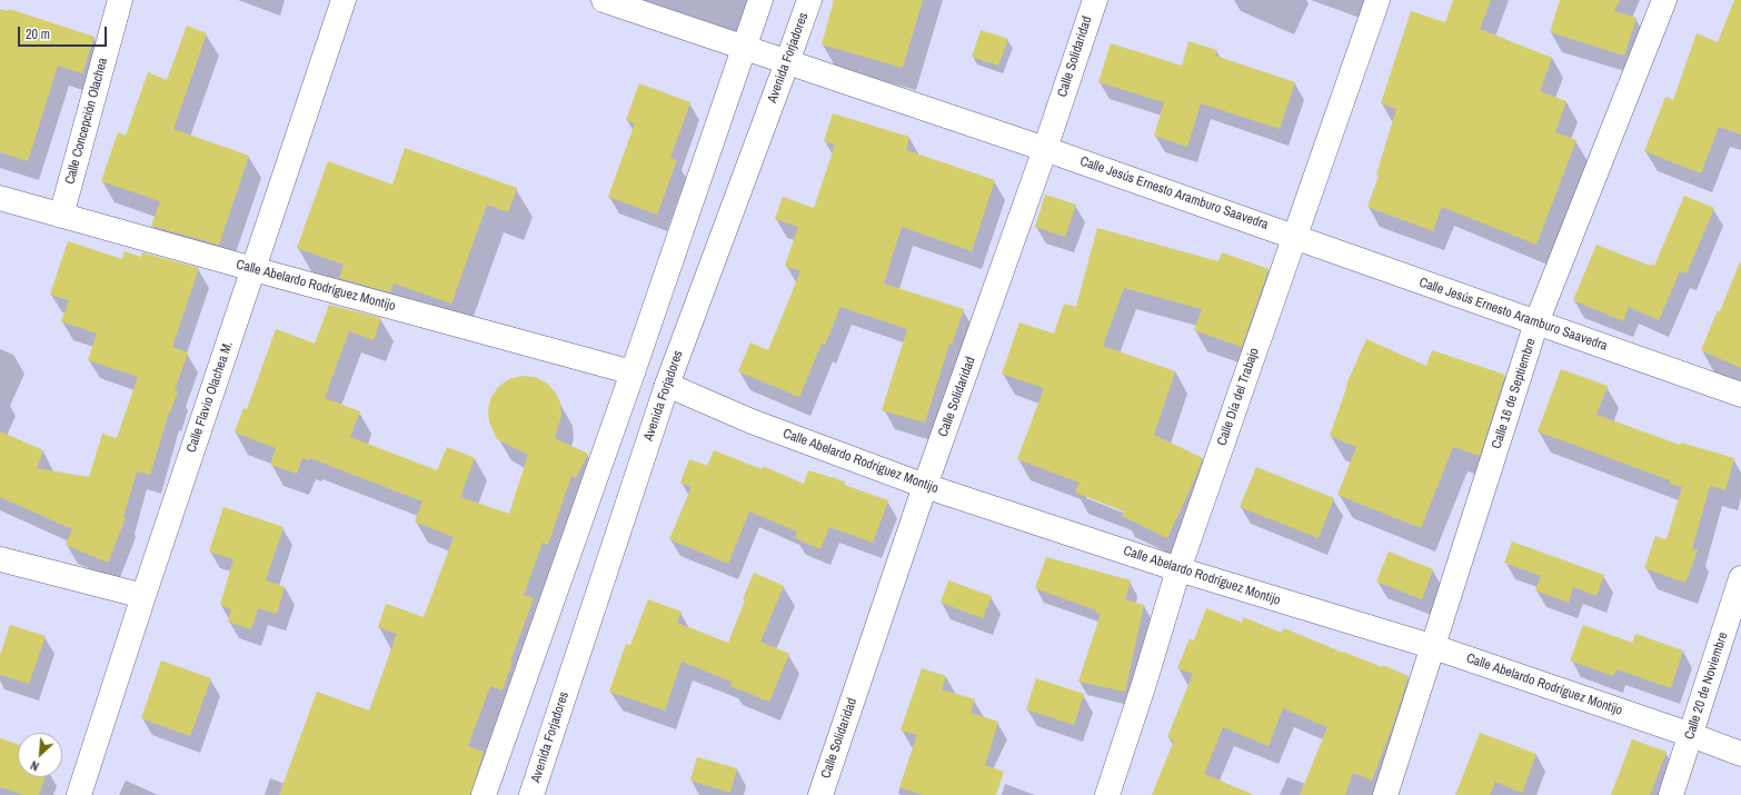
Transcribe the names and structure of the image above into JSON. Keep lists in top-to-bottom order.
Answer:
{
  "streets": {
    "street": [
      "Calle Solidaridad",
      "Avenida Forjadores",
      "Calle Concepción Olachea",
      "Calle Jesús Ernesto Aramburo Saavedra",
      "Calle Abelardo Rodríguez Montijo",
      "Calle 16 de Septiembre",
      "Calle Flavio Olachea M.",
      "Calle Día del Trabajo",
      "Calle 20 de Noviembre"
    ]
  },
  "crossings": [
    ["Calle Solidaridad", "Calle Jesús Ernesto Aramburo Saavedra"],
    ["Calle Solidaridad", "Calle Abelardo Rodríguez Montijo"],
    ["Avenida Forjadores", "Calle Jesús Ernesto Aramburo Saavedra"],
    ["Avenida Forjadores", "Calle Abelardo Rodríguez Montijo"],
    ["Calle Concepción Olachea", "Calle Abelardo Rodríguez Montijo"],
    ["Calle Jesús Ernesto Aramburo Saavedra", "Calle 16 de Septiembre"],
    ["Calle Jesús Ernesto Aramburo Saavedra", "Calle Día del Trabajo"],
    ["Calle Abelardo Rodríguez Montijo", "Calle 16 de Septiembre"],
    ["Calle Abelardo Rodríguez Montijo", "Calle Flavio Olachea M."],
    ["Calle Abelardo Rodríguez Montijo", "Calle Día del Trabajo"],
    ["Calle Abelardo Rodríguez Montijo", "Calle 20 de Noviembre"]
  ],
  "scale_bar": "20 m",
  "north": "bottom left"
}
